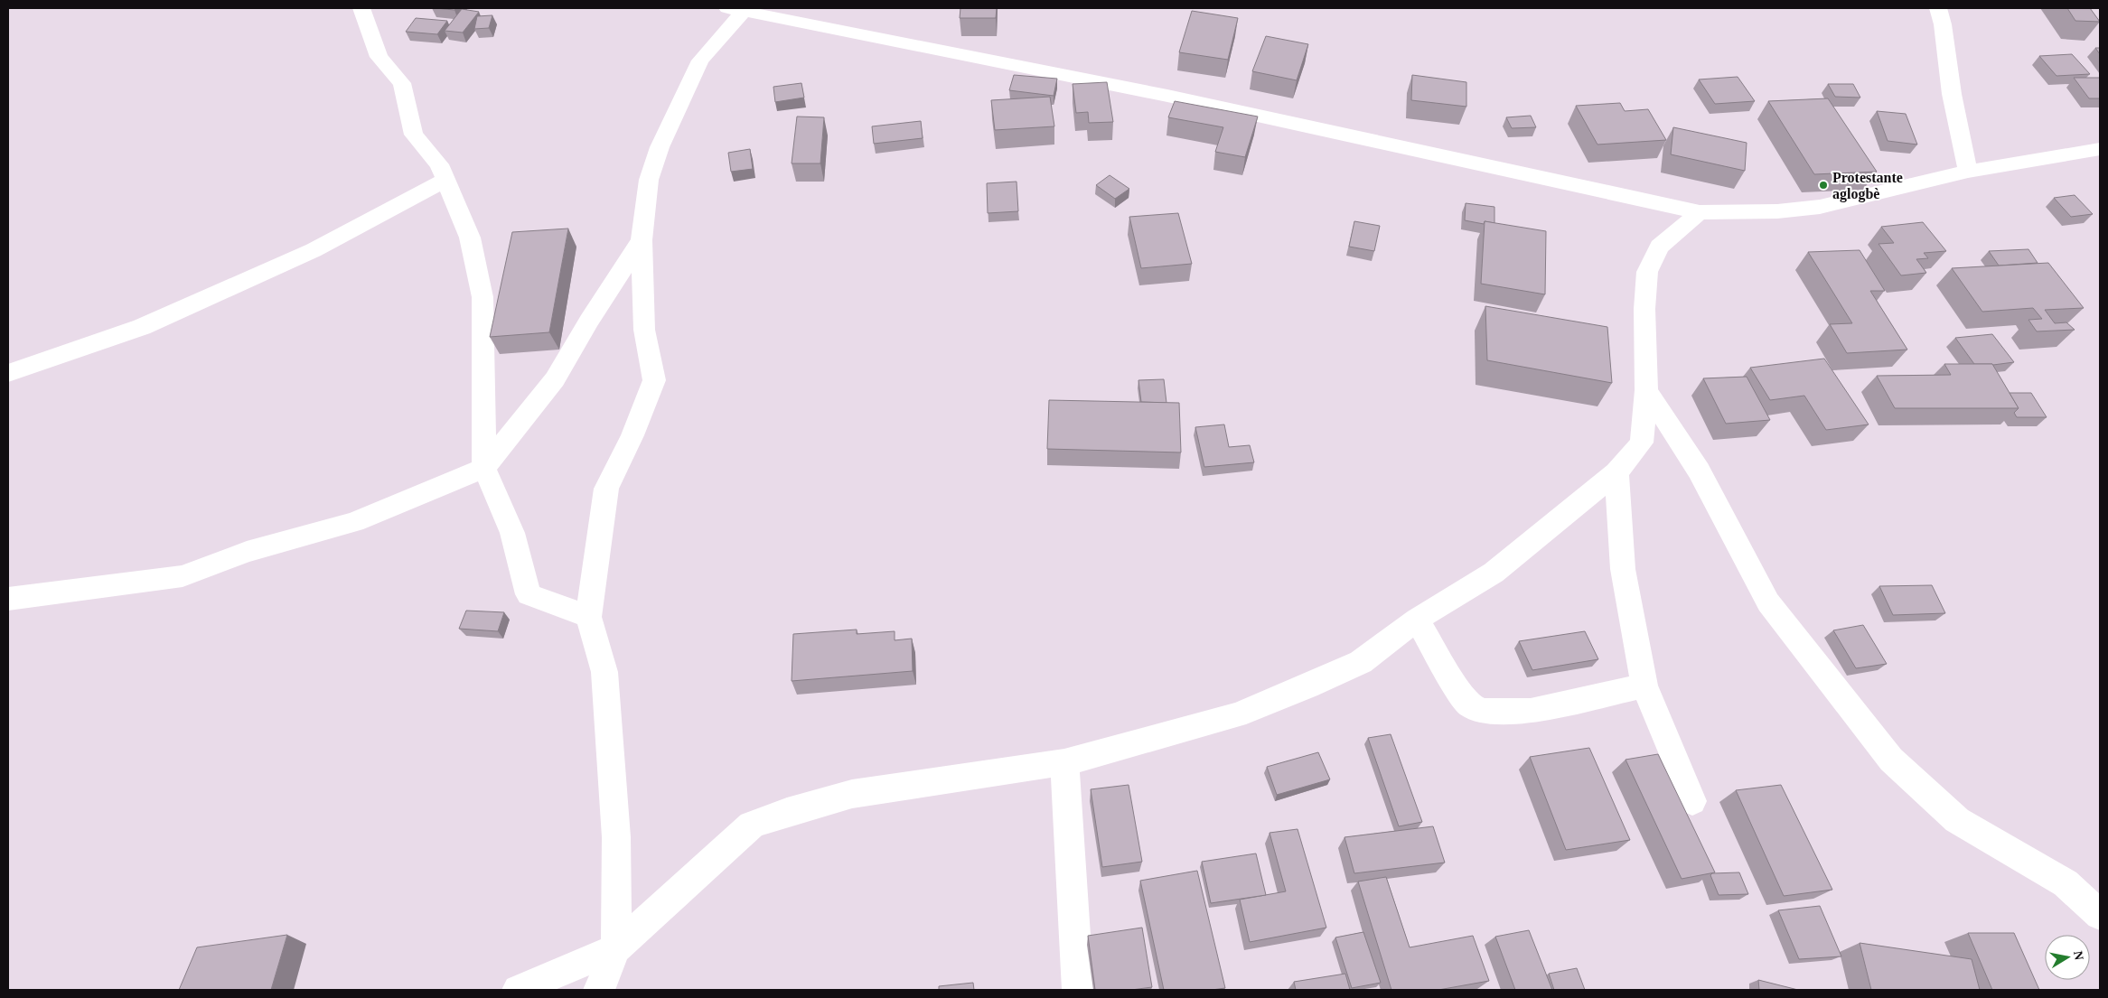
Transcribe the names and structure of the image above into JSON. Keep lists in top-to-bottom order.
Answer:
{
  "places": ["Protestante aglogbè"],
  "north": "right"
}
